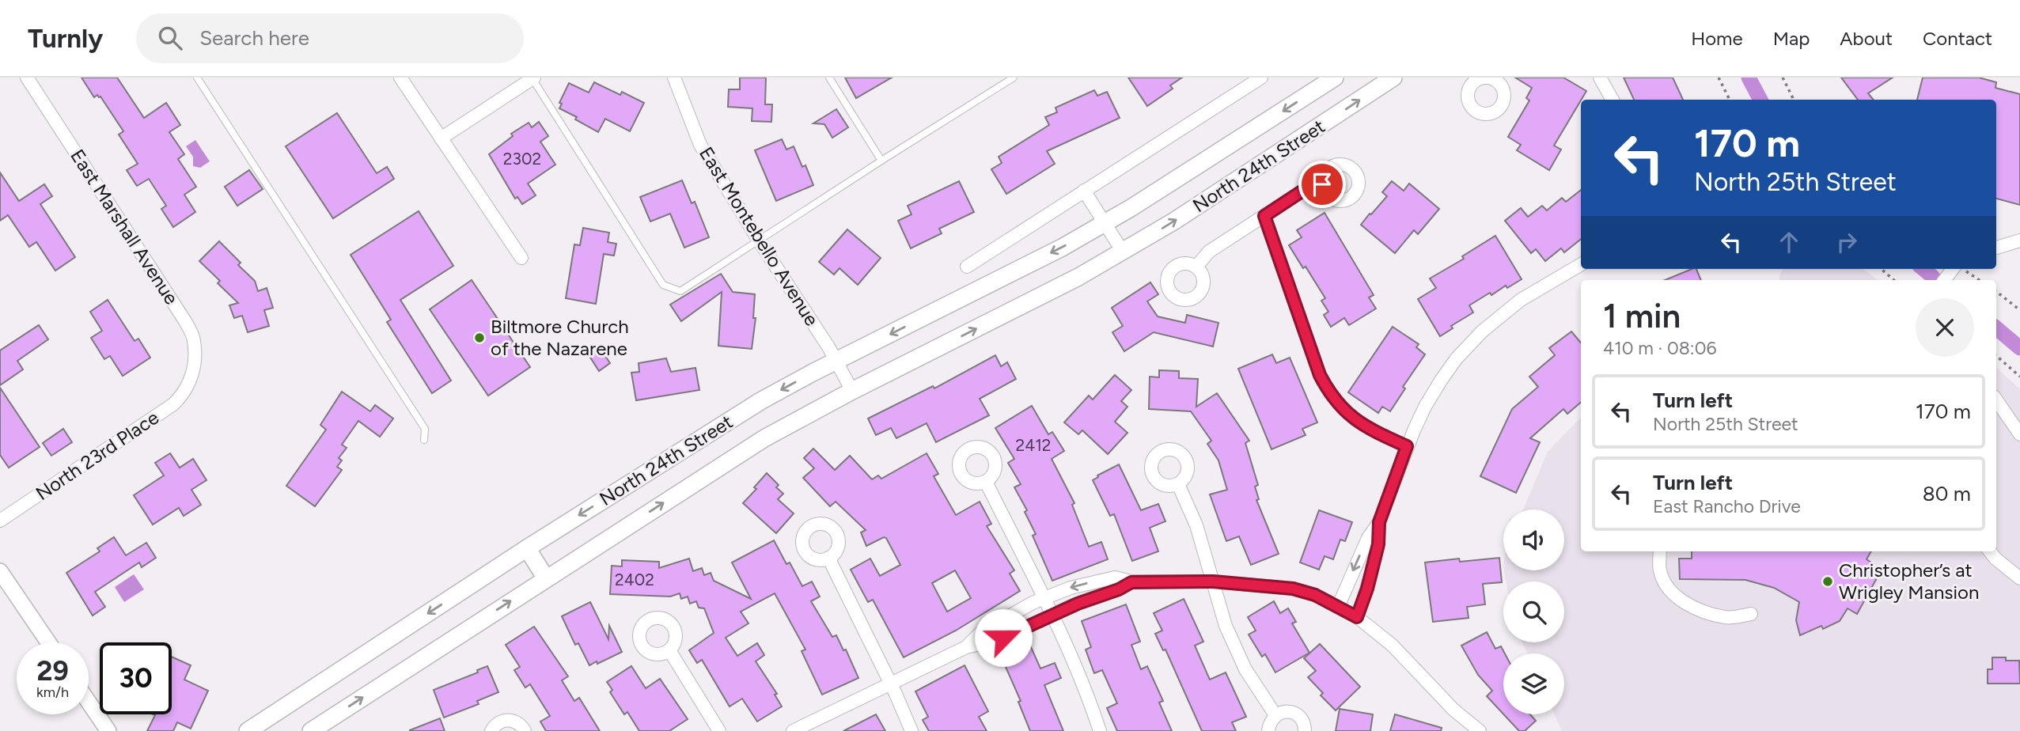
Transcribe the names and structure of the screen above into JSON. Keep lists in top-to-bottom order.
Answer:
{
  "streets": {
    "main road": ["North 24th Street"],
    "street": ["East Marshall Avenue", "East Montebello Avenue", "North 23rd Place"]
  },
  "crossings": [
    ["North 24th Street", "East Montebello Avenue"],
    ["East Marshall Avenue", "North 23rd Place"]
  ],
  "places": ["Biltmore Church of the Nazarene", "Christopher’s at Wrigley Mansion"],
  "house_numbers": ["2302", "2412", "2402"],
  "page": {
    "header": "Turnly",
    "search": "Search here",
    "nav": [
      "Home",
      "Map",
      "About",
      "Contact"
    ],
    "turn": ["170 m", "North 25th Street"],
    "heading": ["1 min", "410 m · 08:06"],
    "list": [
      {
        "name": "Turn left",
        "note": "North 25th Street",
        "value": "170 m"
      },
      {
        "name": "Turn left",
        "note": "East Rancho Drive",
        "value": "80 m"
      }
    ],
    "speed": "29 km/h",
    "limit": "30"
  }
}
